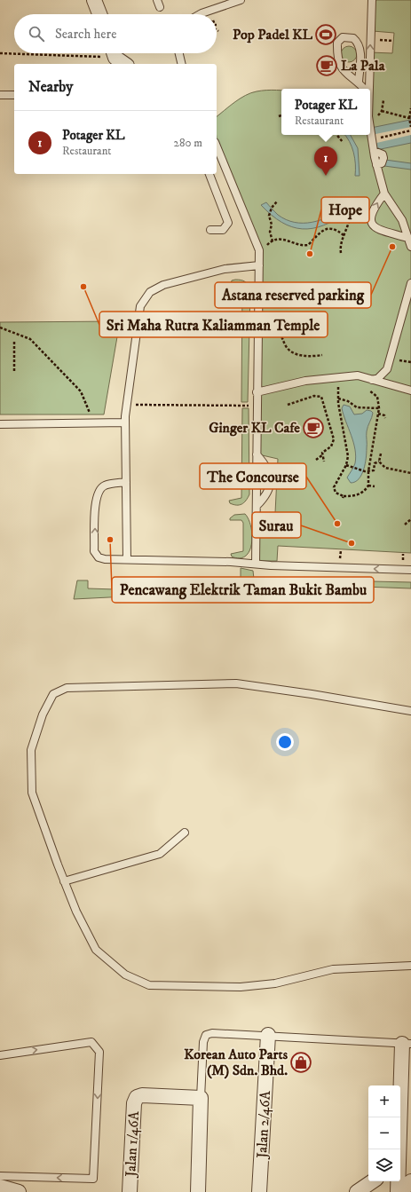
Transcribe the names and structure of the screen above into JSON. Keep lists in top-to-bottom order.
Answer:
{
  "streets": {
    "street": ["Jalan 2/46A", "Jalan 1/46A"]
  },
  "places": {
    "sports": ["Pop Padel KL"],
    "cafe": ["La Pala", "Ginger KL Cafe"],
    "other": [
      "Astana reserved parking",
      "Hope",
      "Sri Maha Rutra Kaliamman Temple",
      "The Concourse",
      "Pencawang Elektrik Taman Bukit Bambu",
      "Surau"
    ],
    "shop": ["Korean Auto Parts (M) Sdn. Bhd."]
  },
  "page": {
    "search": "Search here",
    "heading": "Nearby",
    "popup": ["Potager KL", "Restaurant"],
    "list": [
      {
        "mark": "1",
        "name": "Potager KL",
        "note": "Restaurant",
        "value": "280 m"
      }
    ],
    "pins": "1",
    "map_buttons": ["+", "−"]
  }
}
